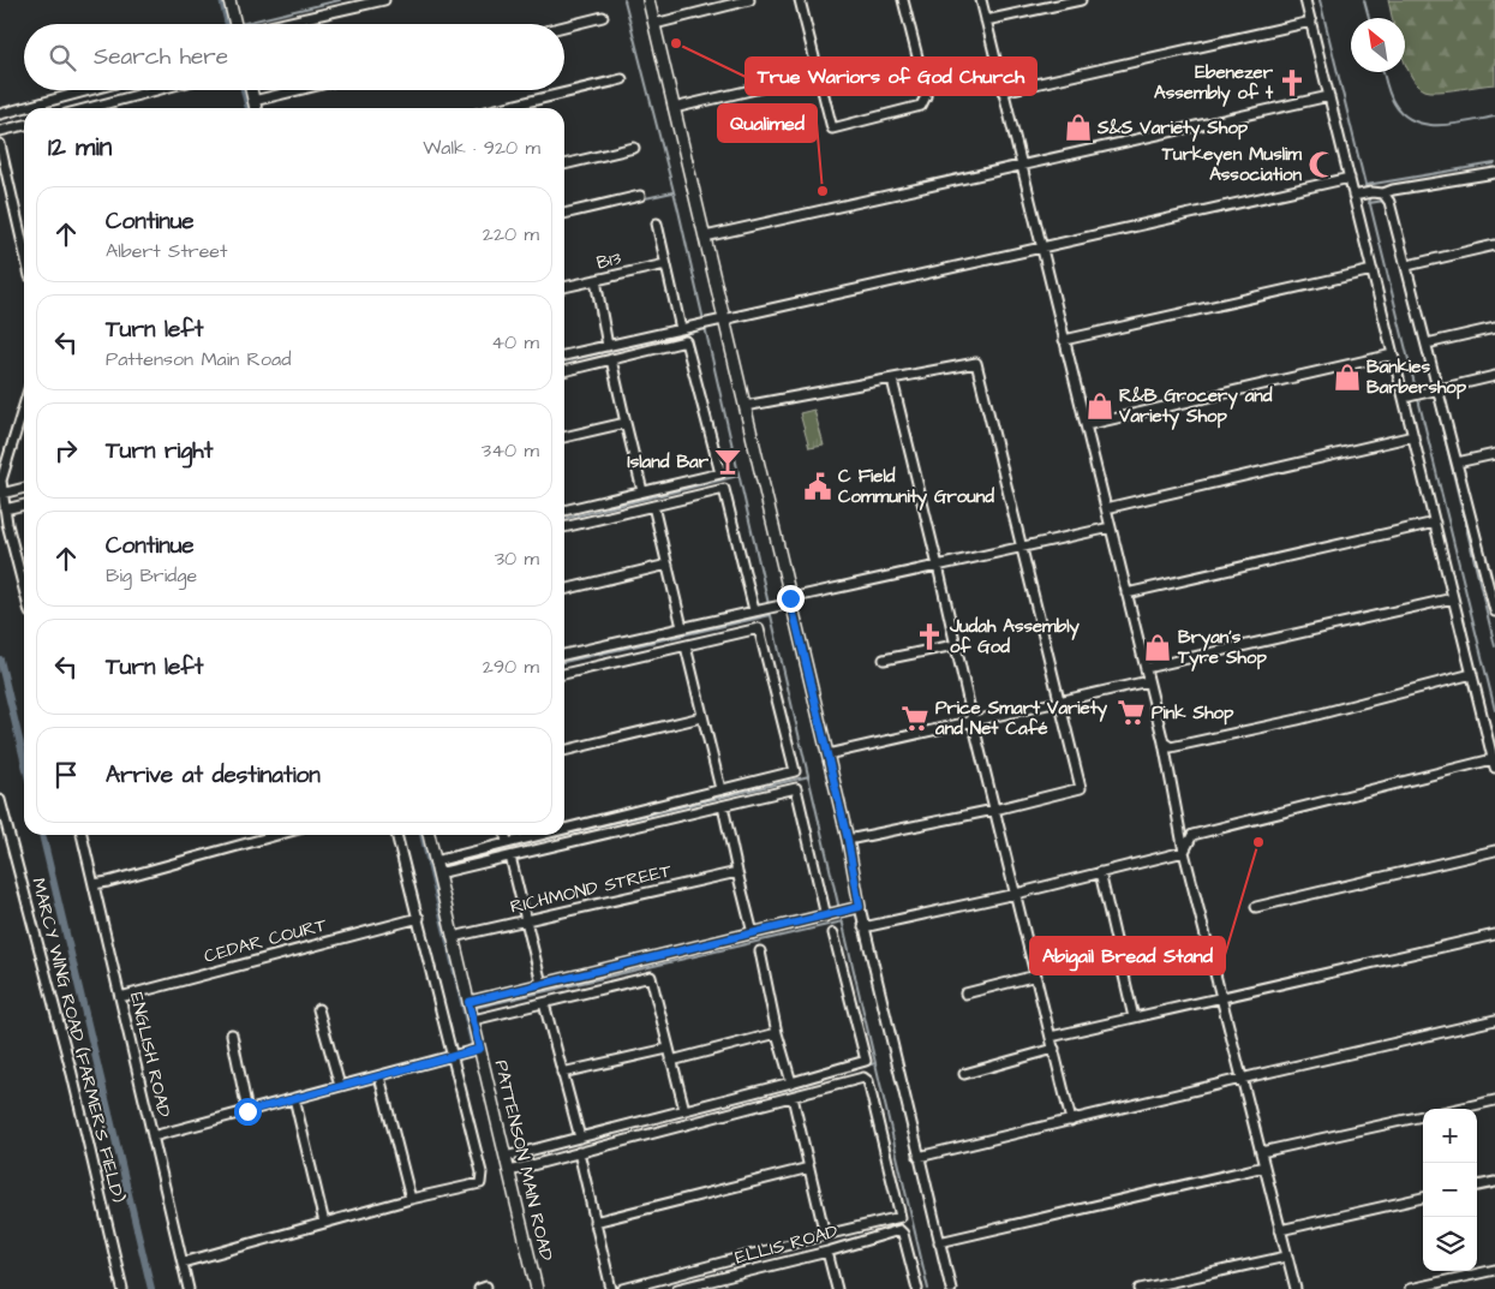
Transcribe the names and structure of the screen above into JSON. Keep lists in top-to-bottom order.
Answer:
{
  "streets": {
    "street": [
      "B13",
      "RICHMOND STREET",
      "CEDAR COURT",
      "MARCY WING ROAD (FARMER'S FIELD)",
      "ENGLISH ROAD",
      "PATTENSON MAIN ROAD",
      "ELLIS ROAD"
    ]
  },
  "crossings": [
    ["RICHMOND STREET", "PATTENSON MAIN ROAD"],
    ["CEDAR COURT", "ENGLISH ROAD"]
  ],
  "places": {
    "other": ["True Wariors of God Church", "Qualimed", "Abigail Bread Stand"],
    "church": ["Ebenezer Assembly of t", "Judah Assembly of God"],
    "shop": [
      "S&S Variety Shop",
      "Bankies Barbershop",
      "R&B Grocery and Variety Shop",
      "Bryan's Tyre Shop"
    ],
    "mosque": ["Turkeyen Muslim Association"],
    "bar": ["Island Bar"],
    "public building": ["C Field Community Ground"],
    "supermarket": ["Pink Shop", "Price Smart Variety and Net Café"]
  },
  "north": "top left",
  "page": {
    "search": "Search here",
    "heading": ["12 min", "Walk · 920 m"],
    "list": [
      ["Continue", "Albert Street", "220 m"],
      ["Turn left", "Pattenson Main Road", "40 m"],
      ["Turn right", "340 m"],
      ["Continue", "Big Bridge", "30 m"],
      ["Turn left", "290 m"],
      "Arrive at destination"
    ],
    "map_buttons": ["+", "−"]
  }
}
